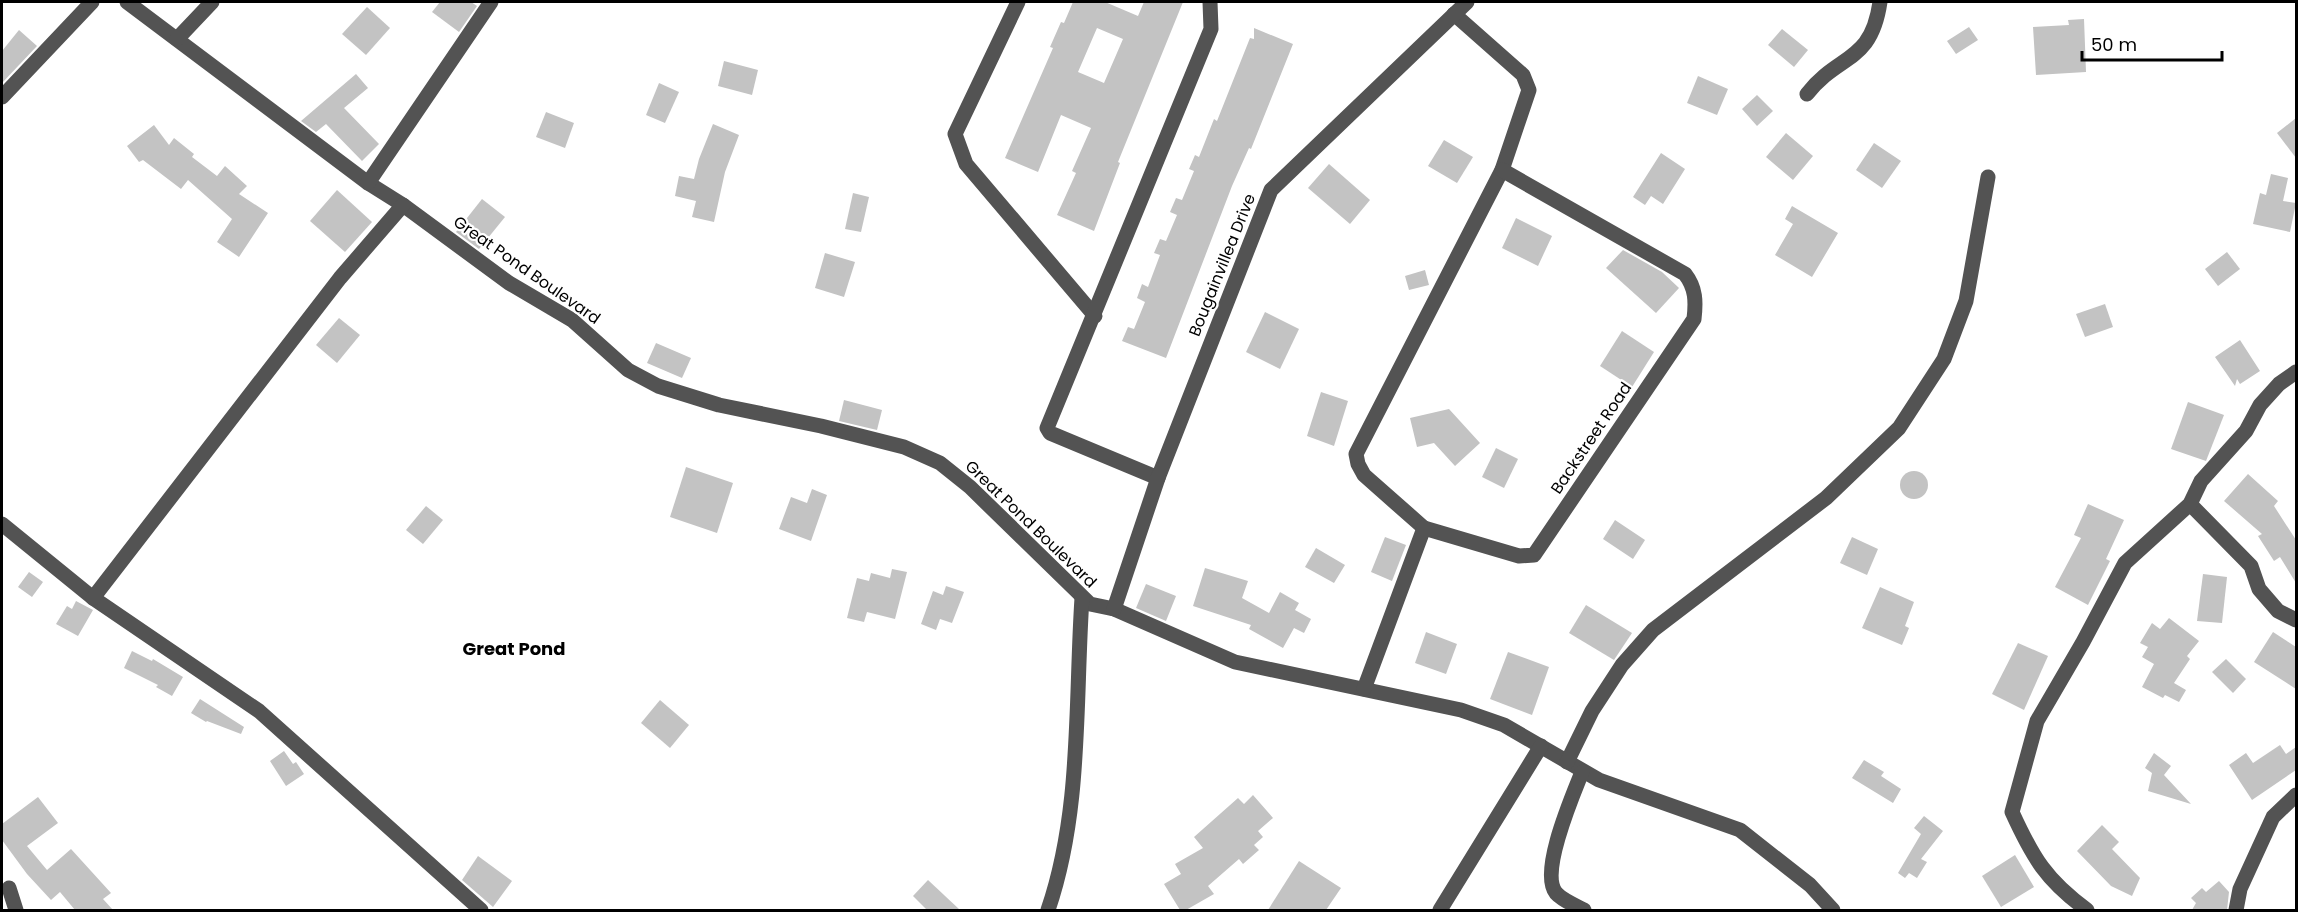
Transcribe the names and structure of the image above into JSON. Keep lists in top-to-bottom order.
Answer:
{
  "streets": {
    "street": ["Bougainvillea Drive", "Great Pond Boulevard", "Backstreet Road"]
  },
  "crossings": [
    ["Bougainvillea Drive", "Great Pond Boulevard"]
  ],
  "districts": ["Great Pond"],
  "scale_bar": "50 m"
}
